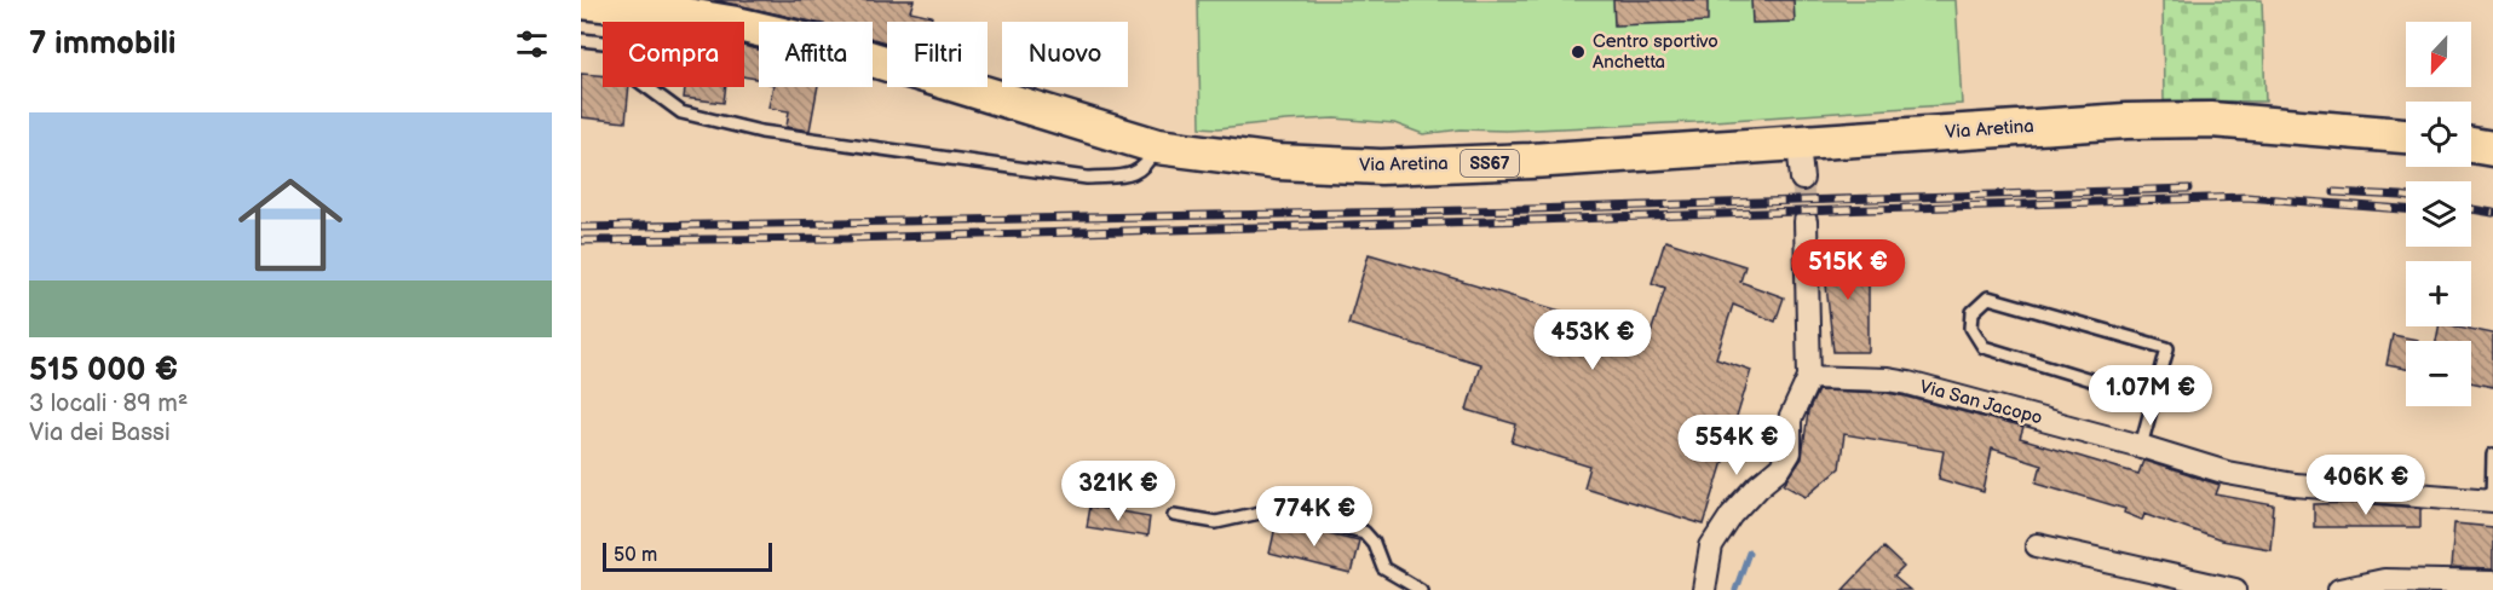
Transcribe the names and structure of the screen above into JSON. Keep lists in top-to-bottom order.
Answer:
{
  "streets": {
    "main road": ["Via Aretina", "SS67"],
    "street": ["Via San Jacopo"]
  },
  "places": ["Centro sportivo Anchetta"],
  "scale_bar": "50 m",
  "north": "bottom",
  "page": {
    "heading": "7 immobili",
    "map_buttons": ["+", "−"],
    "chip": [
      "Compra",
      "Affitta",
      "Filtri",
      "Nuovo"
    ],
    "list": [
      {
        "name": "515 000 €",
        "note": "3 locali · 89 m² · Via dei Bassi"
      }
    ],
    "price": [
      "515K €",
      "453K €",
      "1.07M €",
      "554K €",
      "406K €",
      "321K €",
      "774K €"
    ],
    "scale": "50 m"
  }
}
